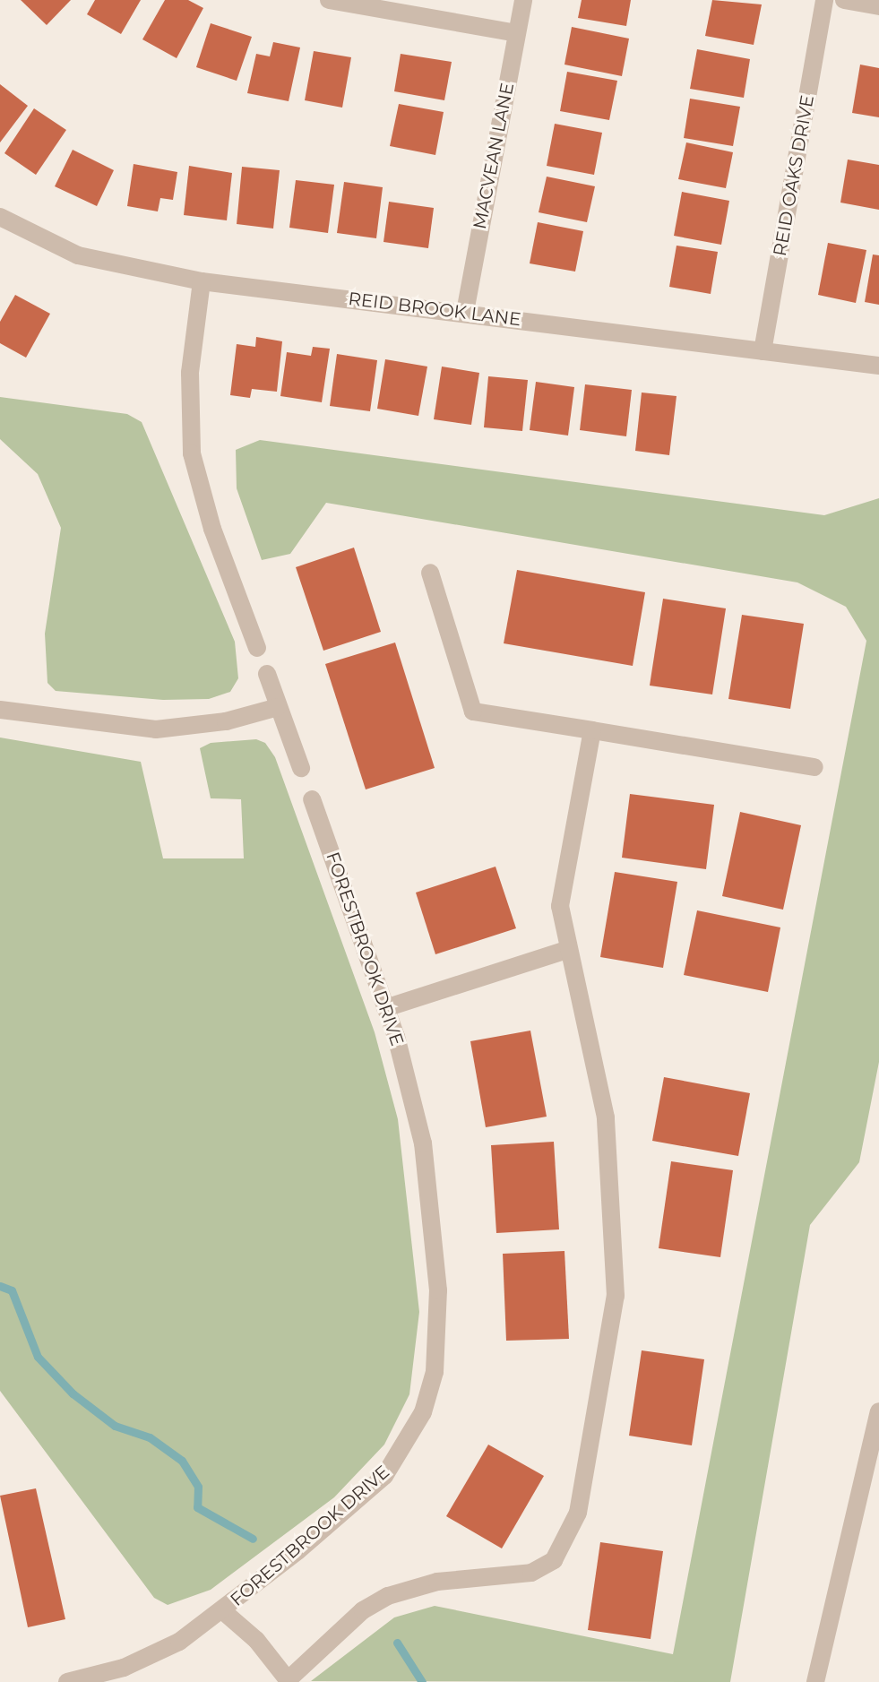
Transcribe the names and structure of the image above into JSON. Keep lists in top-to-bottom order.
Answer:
{
  "streets": {
    "street": [
      "MACVEAN LANE",
      "REID OAKS DRIVE",
      "REID BROOK LANE",
      "FORESTBROOK DRIVE"
    ]
  },
  "crossings": [
    ["MACVEAN LANE", "REID BROOK LANE"],
    ["REID OAKS DRIVE", "REID BROOK LANE"]
  ]
}
